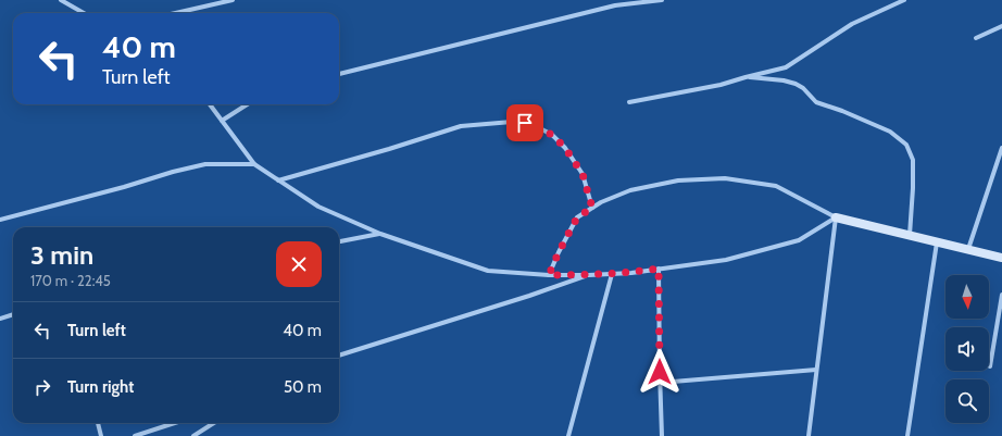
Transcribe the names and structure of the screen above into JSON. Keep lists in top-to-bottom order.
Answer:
{
  "north": "bottom",
  "page": {
    "turn": ["40 m", "Turn left"],
    "heading": ["3 min", "170 m · 22:45"],
    "list": [
      {
        "name": "Turn left",
        "value": "40 m"
      },
      {
        "name": "Turn right",
        "value": "50 m"
      }
    ]
  }
}
